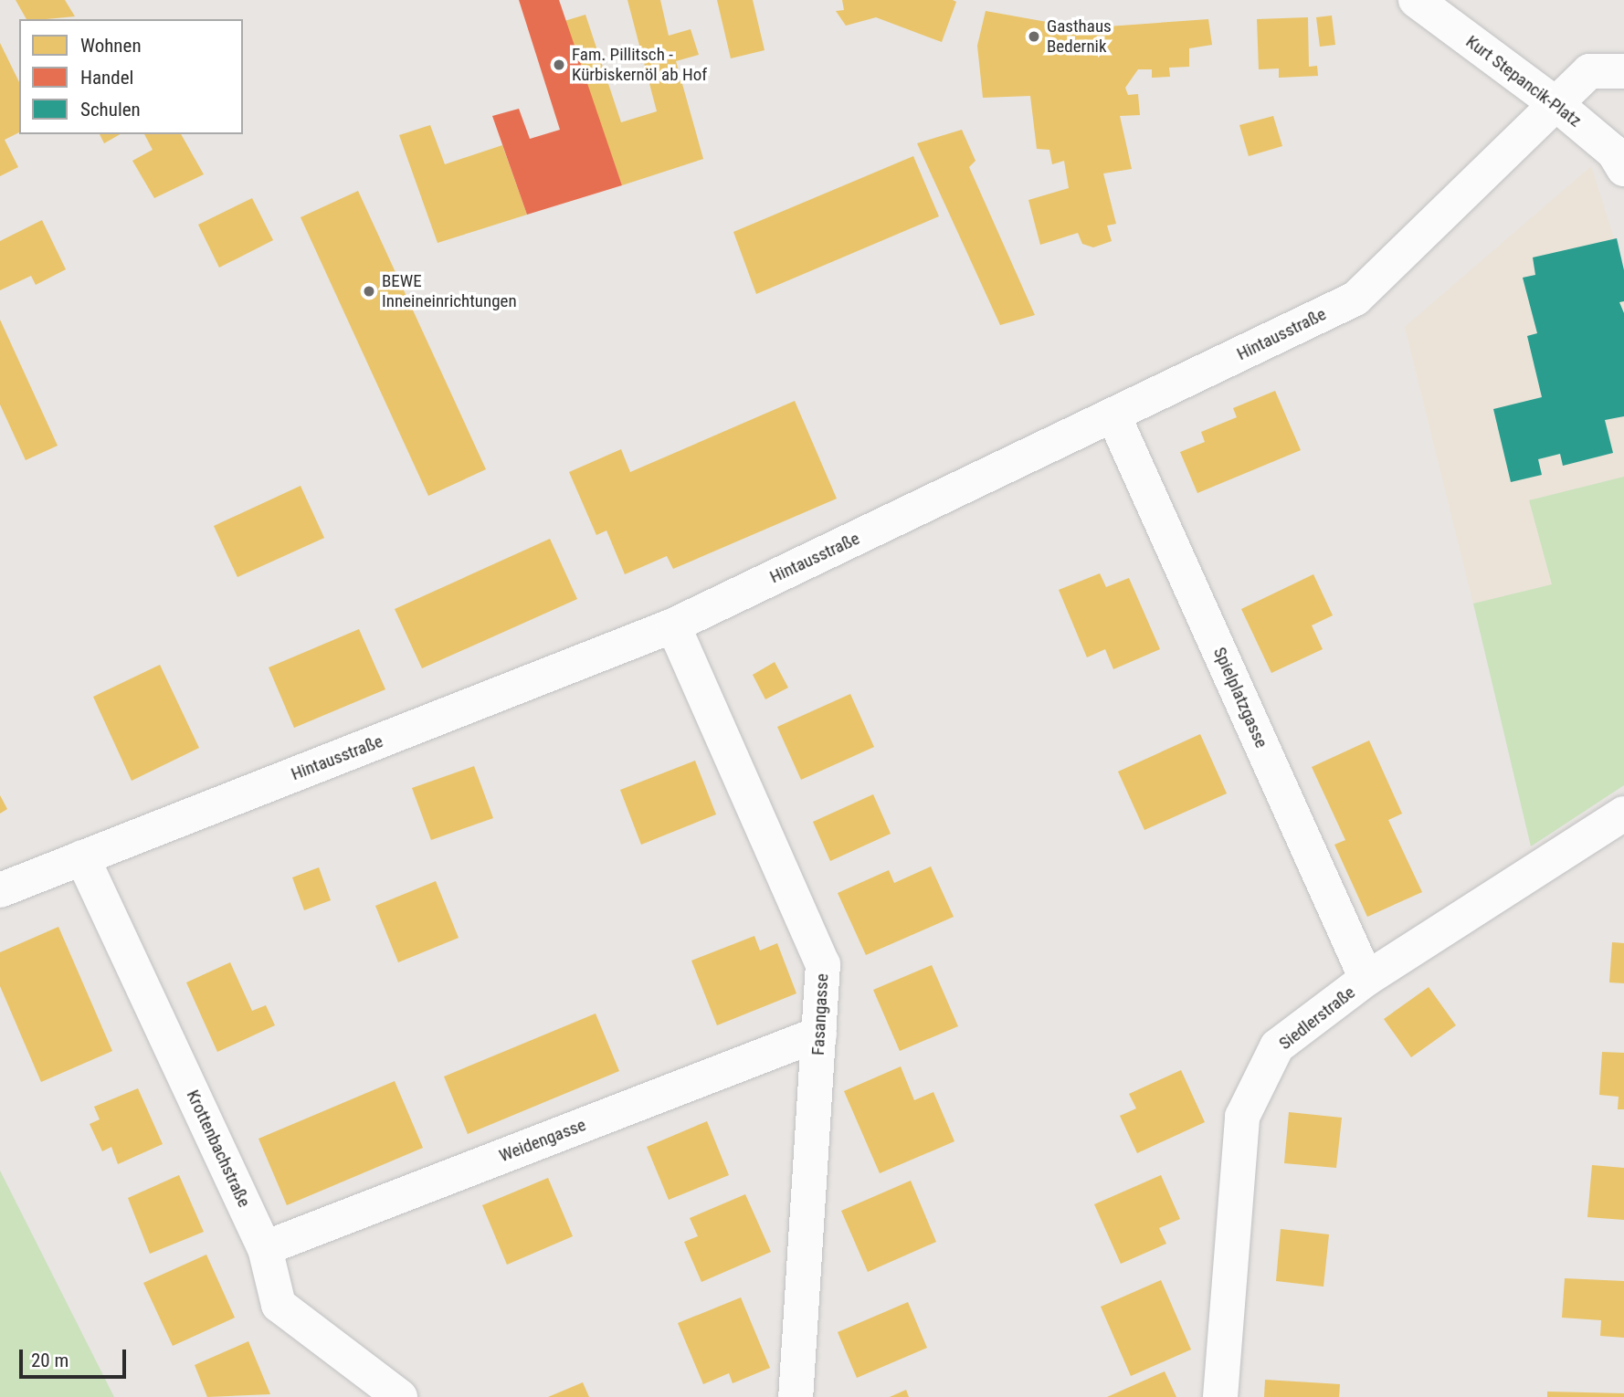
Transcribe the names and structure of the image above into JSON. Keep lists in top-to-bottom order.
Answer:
{
  "streets": {
    "street": [
      "Kurt Stepancik-Platz",
      "Hintausstraße",
      "Spielplatzgasse",
      "Fasangasse",
      "Siedlerstraße",
      "Weidengasse",
      "Krottenbachstraße"
    ]
  },
  "crossings": [
    ["Kurt Stepancik-Platz", "Hintausstraße"],
    ["Hintausstraße", "Spielplatzgasse"],
    ["Hintausstraße", "Fasangasse"],
    ["Hintausstraße", "Krottenbachstraße"],
    ["Spielplatzgasse", "Siedlerstraße"],
    ["Fasangasse", "Weidengasse"],
    ["Weidengasse", "Krottenbachstraße"]
  ],
  "places": ["Gasthaus Bedernik", "Fam. Pillitsch - Kürbiskernöl ab Hof", "BEWE Inneineinrichtungen"],
  "legend": ["Wohnen", "Handel", "Schulen"],
  "scale_bar": "20 m"
}
